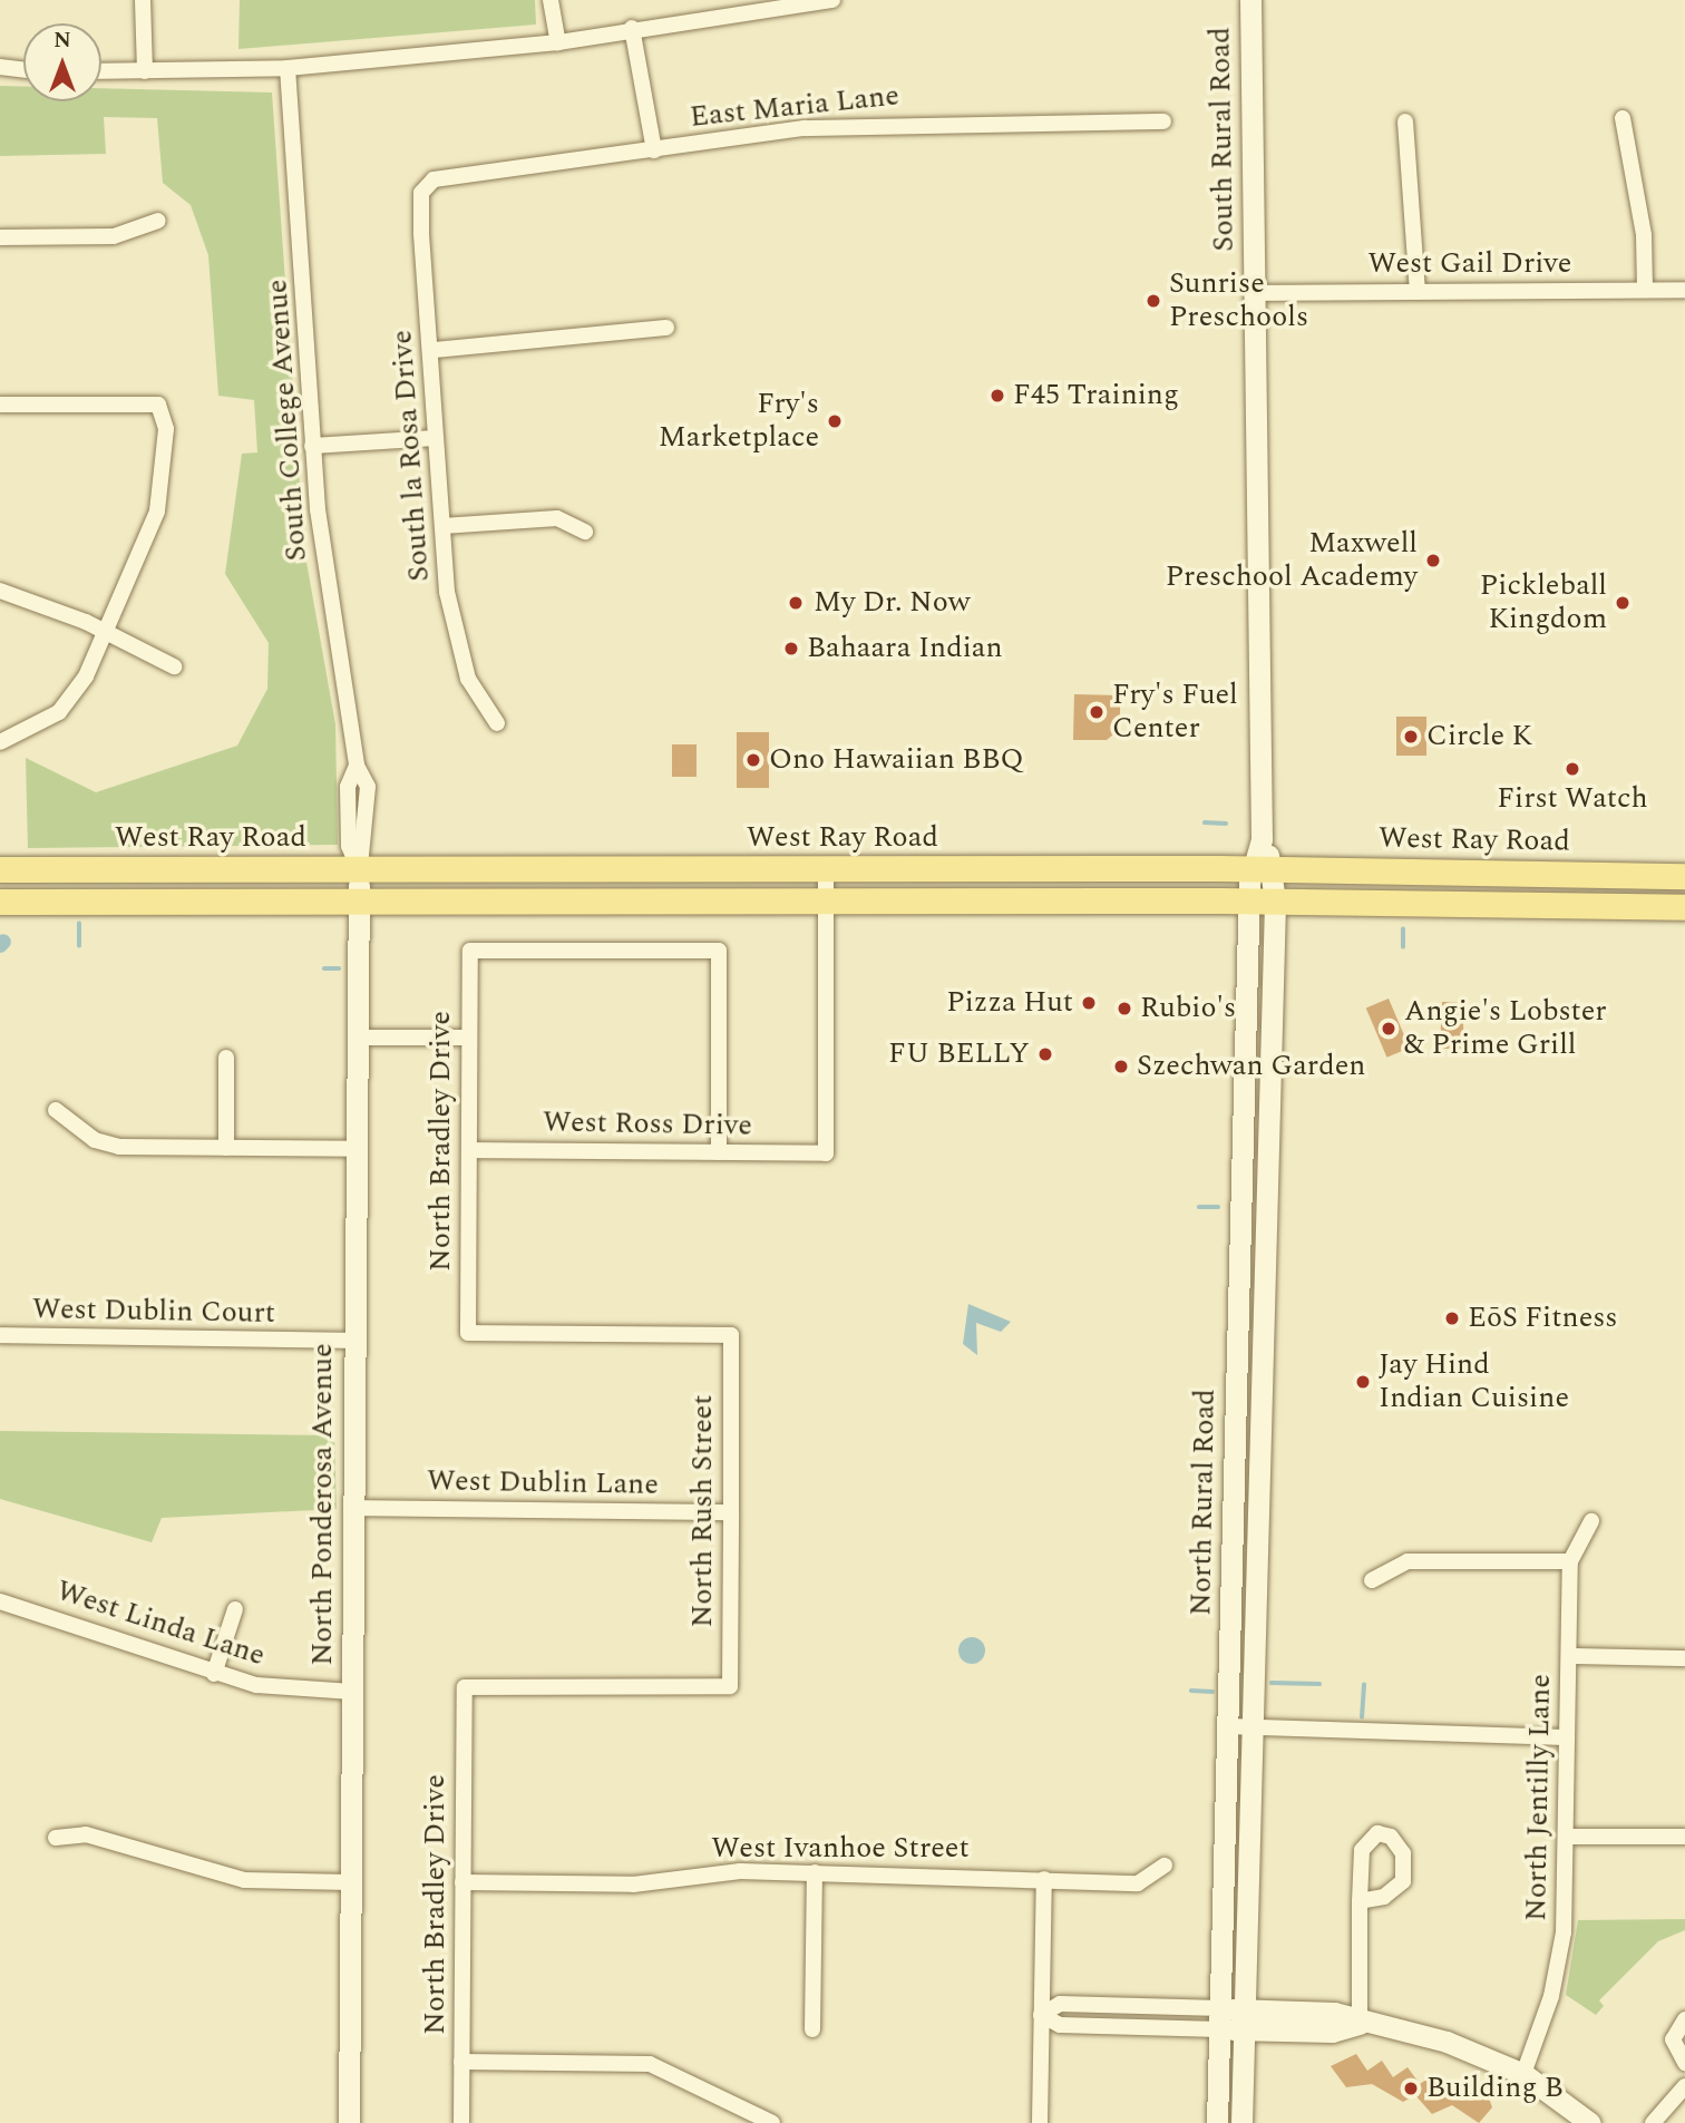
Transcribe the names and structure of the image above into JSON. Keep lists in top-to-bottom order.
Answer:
{
  "streets": {
    "main road": [
      "South Rural Road",
      "West Ray Road",
      "North Rural Road",
      "North Ponderosa Avenue"
    ],
    "street": [
      "East Maria Lane",
      "West Gail Drive",
      "South College Avenue",
      "South la Rosa Drive",
      "West Ross Drive",
      "North Bradley Drive",
      "West Dublin Court",
      "West Dublin Lane",
      "North Rush Street",
      "West Linda Lane",
      "North Jentilly Lane",
      "West Ivanhoe Street"
    ]
  },
  "crossings": [
    ["East Maria Lane", "South la Rosa Drive"],
    ["South Rural Road", "West Gail Drive"],
    ["South Rural Road", "West Ray Road"],
    ["South Rural Road", "North Rural Road"],
    ["South College Avenue", "West Ray Road"],
    ["South College Avenue", "North Ponderosa Avenue"],
    ["West Ray Road", "West Ross Drive"],
    ["West Ray Road", "North Rural Road"],
    ["West Ray Road", "North Ponderosa Avenue"],
    ["West Ross Drive", "North Bradley Drive"],
    ["North Bradley Drive", "North Rush Street"],
    ["North Bradley Drive", "West Ivanhoe Street"],
    ["West Dublin Court", "North Ponderosa Avenue"],
    ["West Dublin Lane", "North Ponderosa Avenue"],
    ["West Dublin Lane", "North Rush Street"],
    ["North Ponderosa Avenue", "West Linda Lane"]
  ],
  "places": [
    "Sunrise Preschools",
    "F45 Training",
    "Fry's Marketplace",
    "Maxwell Preschool Academy",
    "My Dr. Now",
    "Pickleball Kingdom",
    "Bahaara Indian",
    "Fry's Fuel Center",
    "Circle K",
    "Ono Hawaiian BBQ",
    "First Watch",
    "Pizza Hut",
    "Rubio's",
    "Angie's Lobster & Prime Grill",
    "FU BELLY",
    "Szechwan Garden",
    "EōS Fitness",
    "Jay Hind Indian Cuisine",
    "Building B"
  ],
  "north": "top"
}
